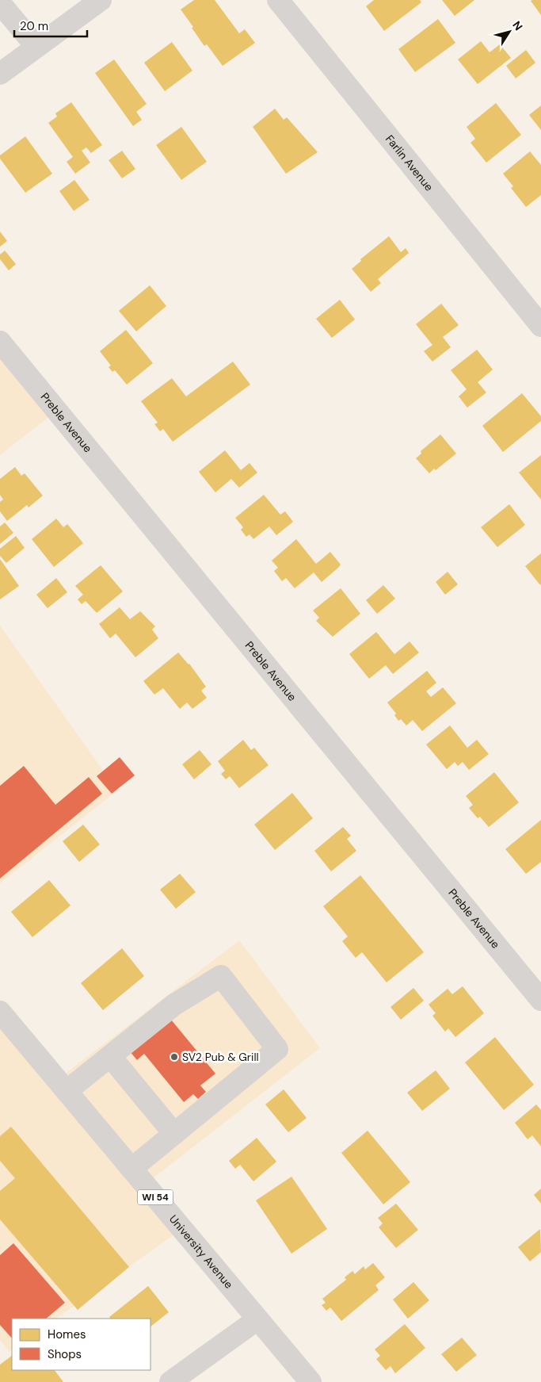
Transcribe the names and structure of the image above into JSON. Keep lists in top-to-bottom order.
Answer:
{
  "streets": {
    "street": [
      "Farlin Avenue",
      "Preble Avenue",
      "WI 54",
      "University Avenue"
    ]
  },
  "places": ["SV2 Pub & Grill"],
  "legend": ["Homes", "Shops"],
  "scale_bar": "20 m",
  "north": "top right"
}
